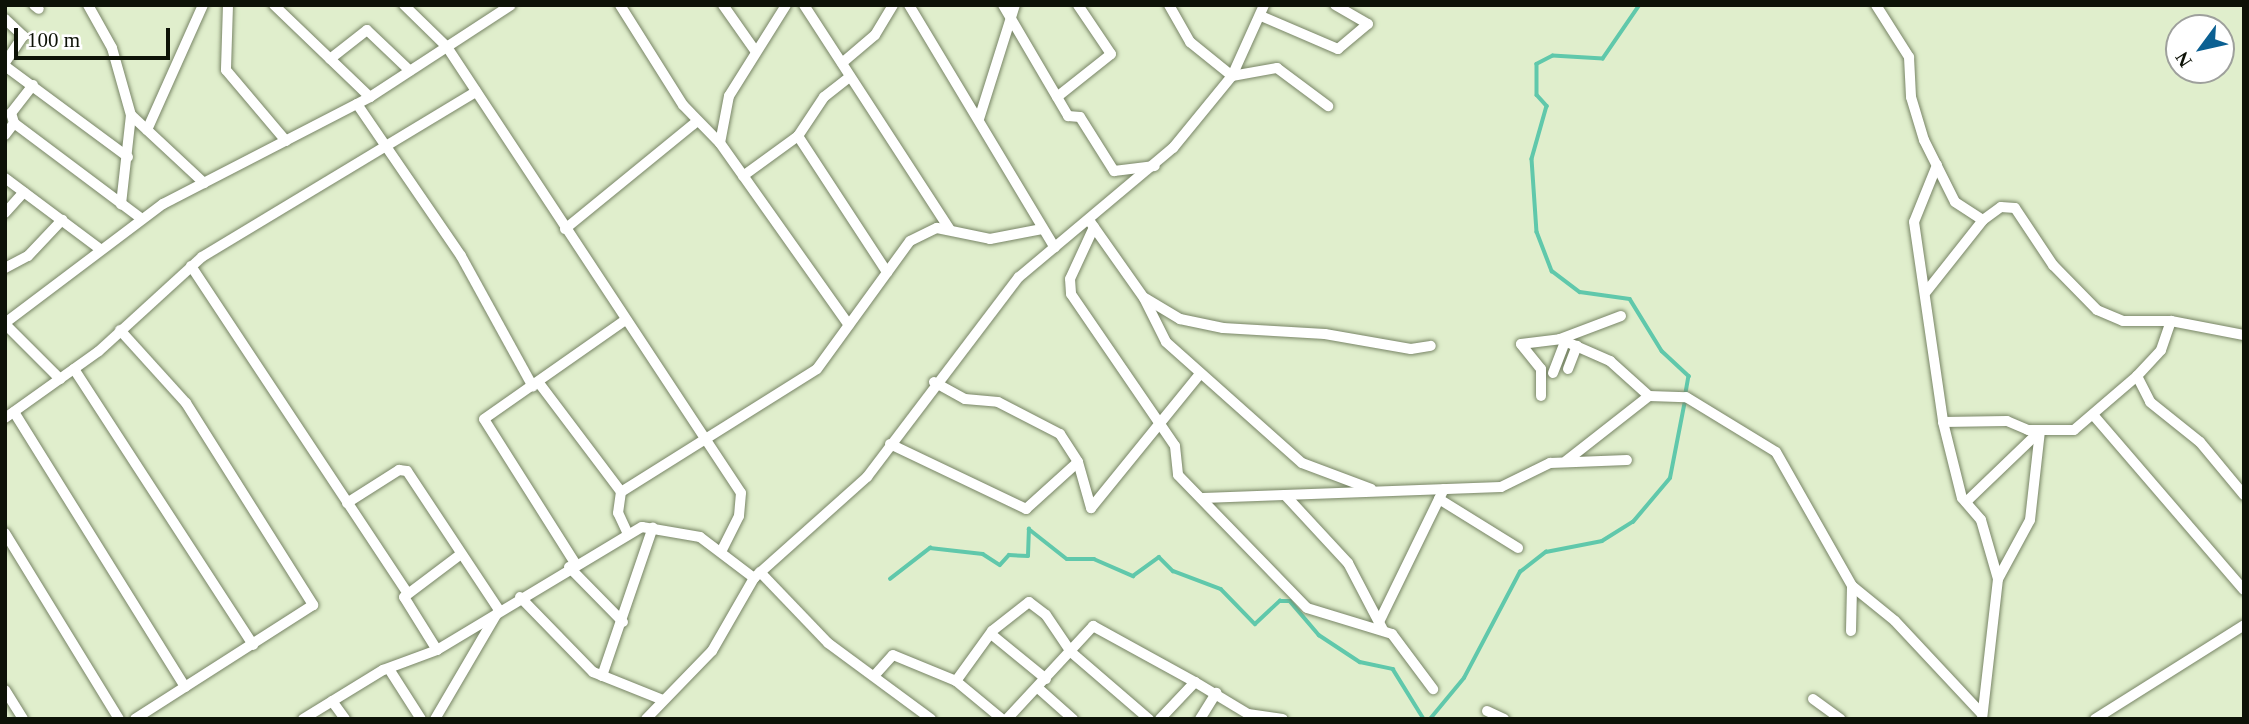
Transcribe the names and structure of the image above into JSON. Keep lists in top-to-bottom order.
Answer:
{
  "scale_bar": "100 m",
  "north": "bottom left"
}
